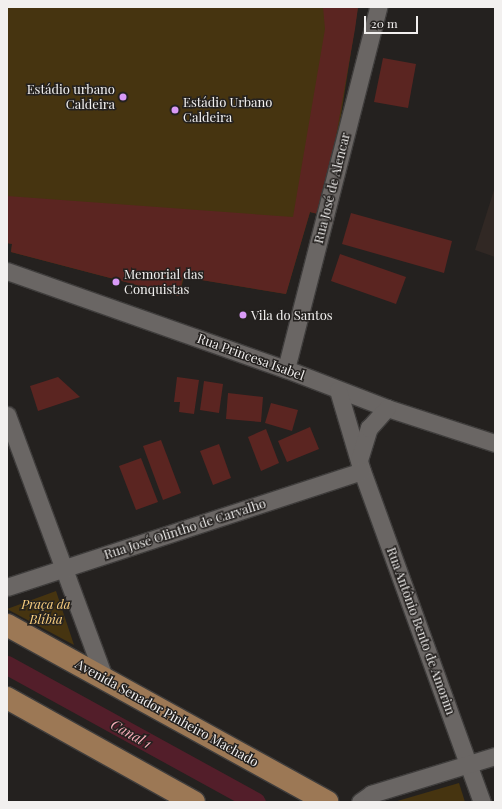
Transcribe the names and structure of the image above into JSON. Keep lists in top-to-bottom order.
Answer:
{
  "streets": {
    "main road": ["Avenida Senador Pinheiro Machado"],
    "street": [
      "Rua José de Alencar",
      "Rua Princesa Isabel",
      "Rua José Olintho de Carvalho",
      "Rua Antônio Bento de Amorim"
    ]
  },
  "crossings": [
    ["Rua José de Alencar", "Rua Princesa Isabel"],
    ["Rua Princesa Isabel", "Rua Antônio Bento de Amorim"],
    ["Rua José Olintho de Carvalho", "Rua Antônio Bento de Amorim"]
  ],
  "water": ["Canal 1"],
  "parks": ["Praça da Blíbia"],
  "places": [
    "Estádio urbano Caldeira",
    "Estádio Urbano Caldeira",
    "Memorial das Conquistas",
    "Vila do Santos"
  ],
  "scale_bar": "20 m"
}
